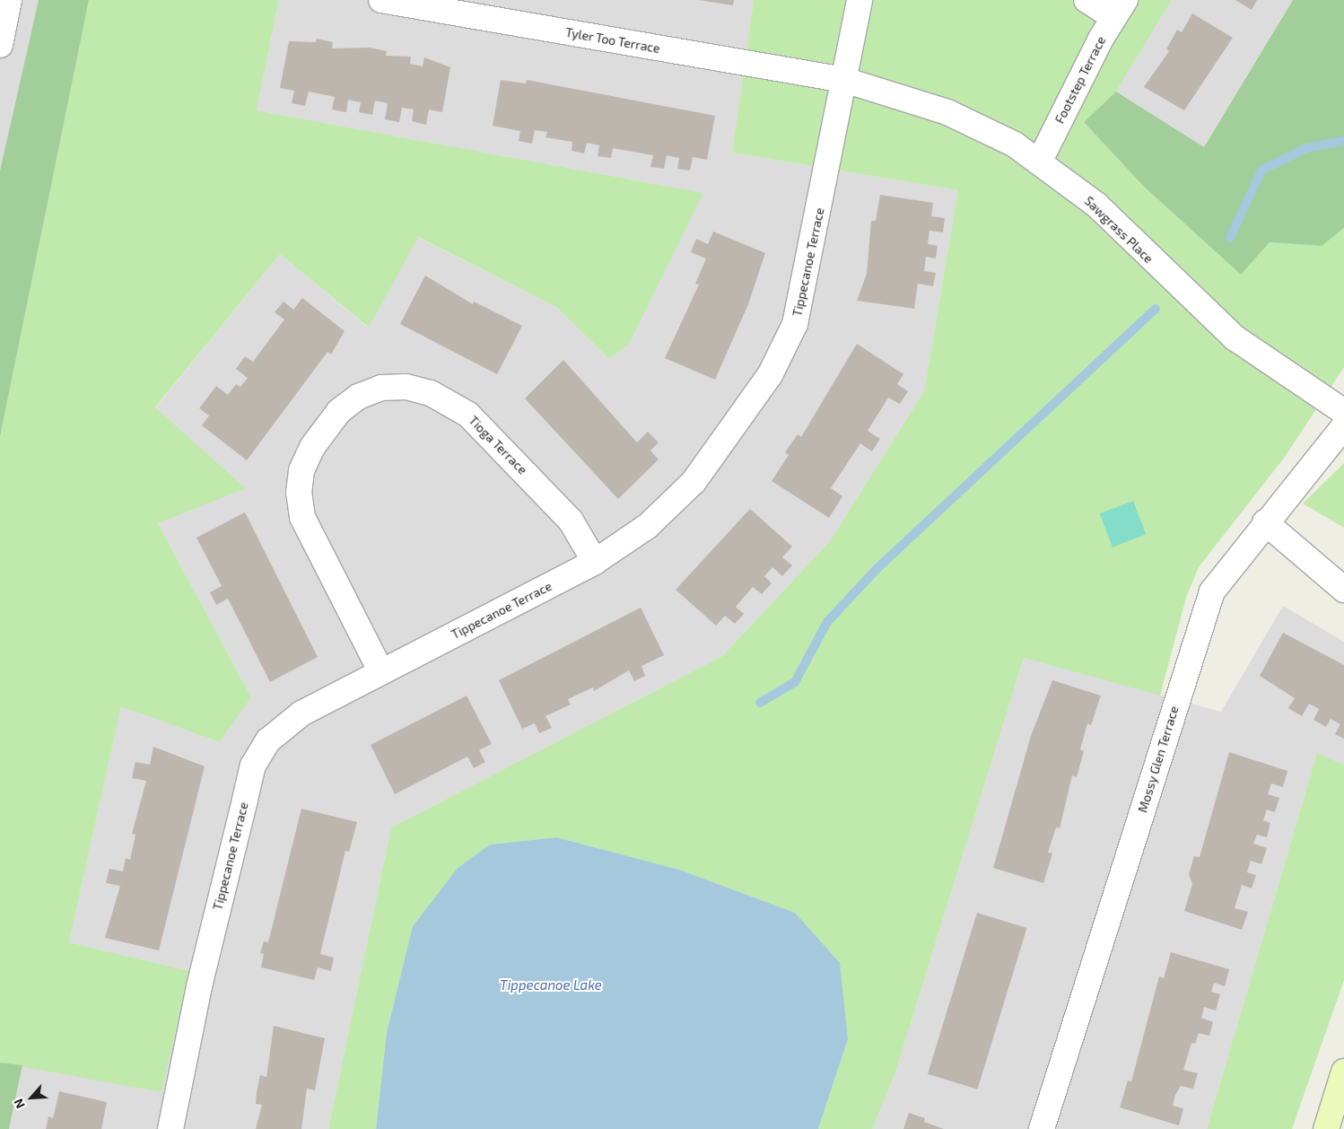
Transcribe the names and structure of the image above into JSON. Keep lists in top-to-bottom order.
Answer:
{
  "streets": {
    "street": [
      "Tyler Too Terrace",
      "Footstep Terrace",
      "Sawgrass Place",
      "Tippecanoe Terrace",
      "Tioga Terrace",
      "Mossy Glen Terrace"
    ]
  },
  "crossings": [
    ["Tyler Too Terrace", "Sawgrass Place"],
    ["Tyler Too Terrace", "Tippecanoe Terrace"],
    ["Footstep Terrace", "Sawgrass Place"],
    ["Sawgrass Place", "Tippecanoe Terrace"],
    ["Tippecanoe Terrace", "Tioga Terrace"]
  ],
  "water": ["Tippecanoe Lake"],
  "north": "bottom left"
}
